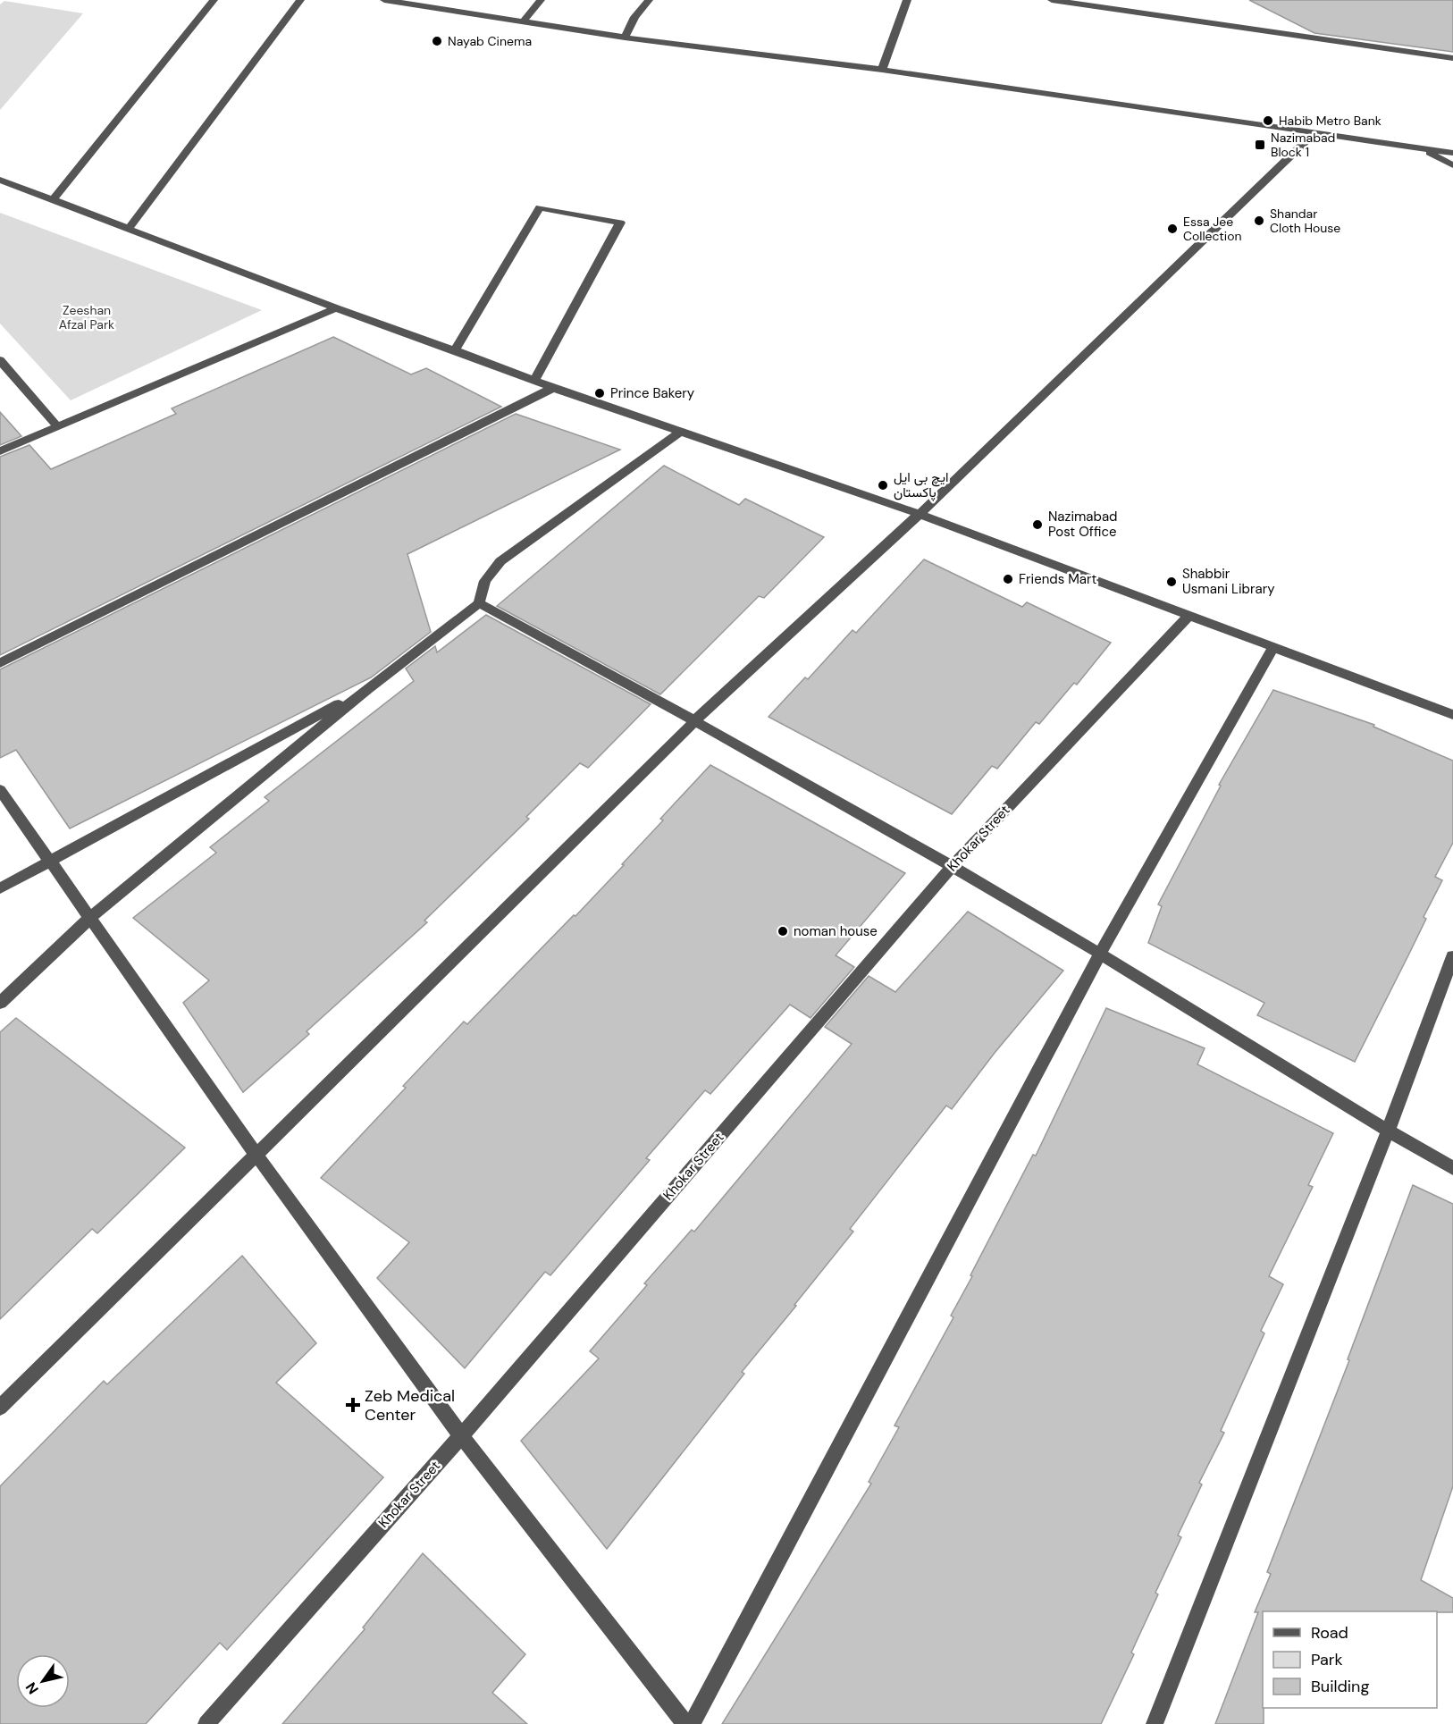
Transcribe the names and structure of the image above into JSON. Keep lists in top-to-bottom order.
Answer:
{
  "streets": {
    "street": ["Khokar Street"]
  },
  "parks": ["Zeeshan Afzal Park"],
  "places": {
    "other": [
      "Nayab Cinema",
      "Habib Metro Bank",
      "Shandar Cloth House",
      "Essa Jee Collection",
      "Prince Bakery",
      "ایچ بی ایل پاکستان",
      "Nazimabad Post Office",
      "Friends Mart",
      "Shabbir Usmani Library",
      "noman house"
    ],
    "transit": ["Nazimabad Block 1"],
    "health": ["Zeb Medical Center"]
  },
  "legend": ["Road", "Park", "Building"],
  "north": "bottom left"
}
